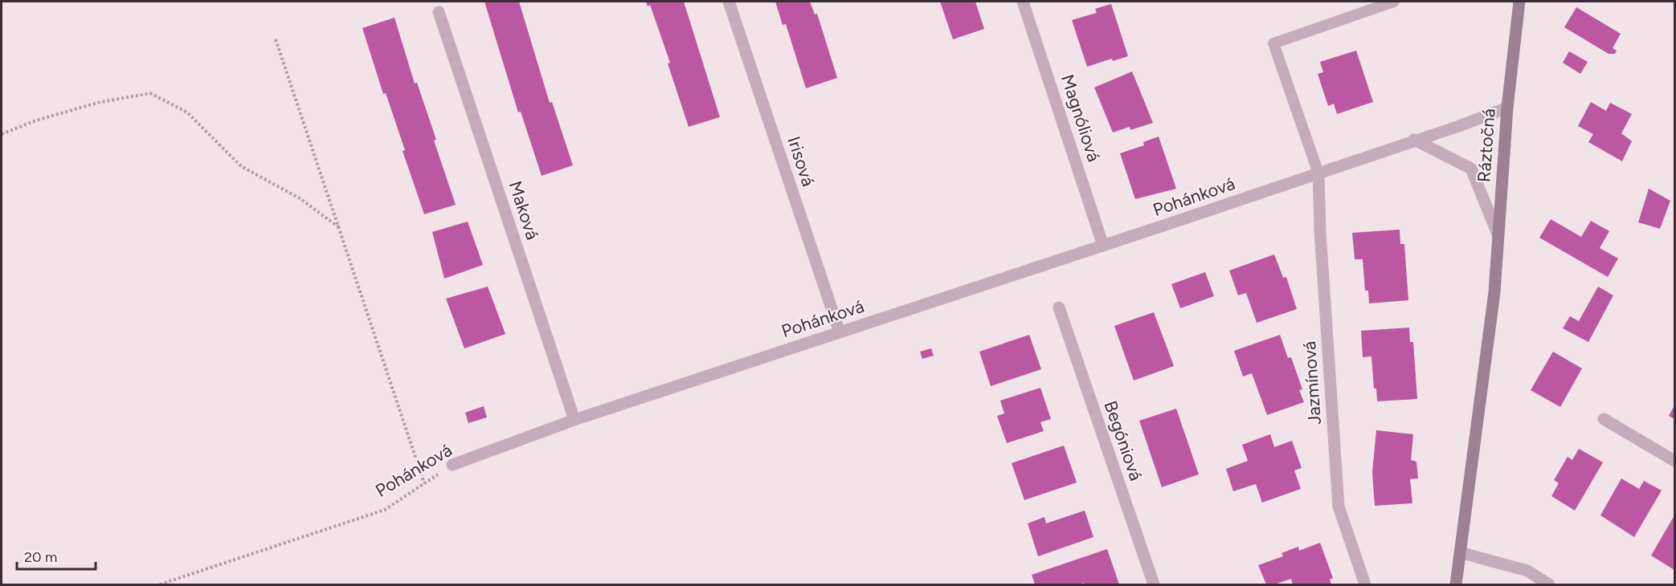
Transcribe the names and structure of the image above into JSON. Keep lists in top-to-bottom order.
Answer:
{
  "streets": {
    "main road": ["Ráztočná"],
    "street": [
      "Magnóliová",
      "Irisová",
      "Pohánková",
      "Maková",
      "Jazmínová",
      "Begóniová"
    ]
  },
  "crossings": [
    ["Magnóliová", "Pohánková"],
    ["Ráztočná", "Pohánková"],
    ["Irisová", "Pohánková"],
    ["Pohánková", "Maková"],
    ["Pohánková", "Jazmínová"]
  ],
  "scale_bar": "20 m"
}
